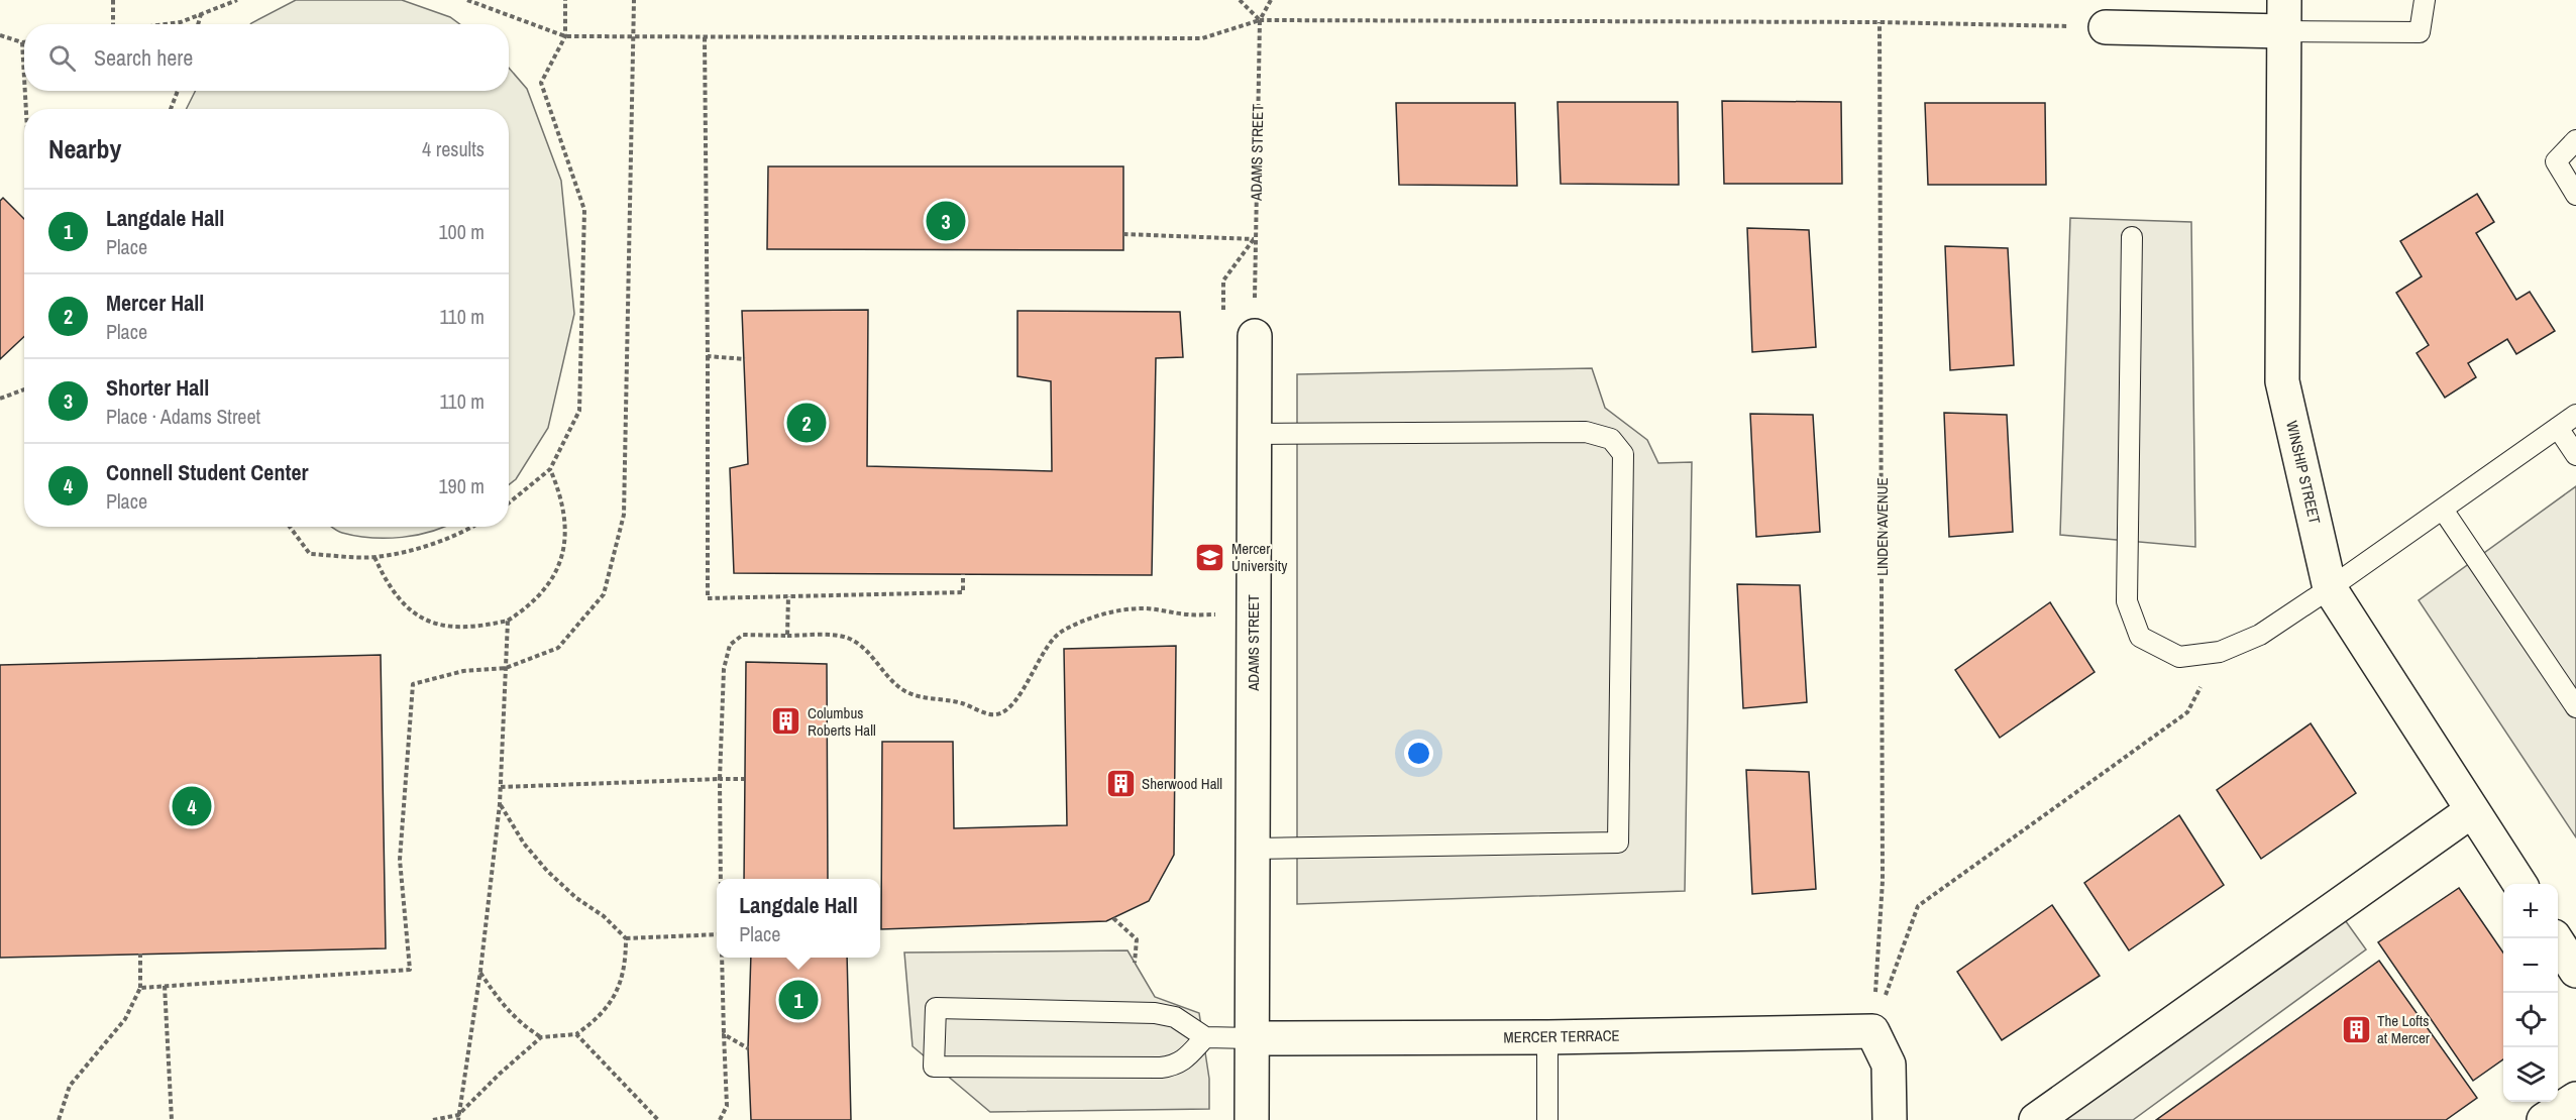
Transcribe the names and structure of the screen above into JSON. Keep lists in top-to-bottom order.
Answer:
{
  "streets": {
    "street": ["ADAMS STREET", "WINSHIP STREET", "MERCER TERRACE"],
    "path": ["LINDEN AVENUE"]
  },
  "crossings": [
    ["ADAMS STREET", "MERCER TERRACE"],
    ["LINDEN AVENUE", "MERCER TERRACE"]
  ],
  "places": {
    "school or university": ["Mercer University"],
    "building": ["Columbus Roberts Hall", "Sherwood Hall", "The Lofts at Mercer"]
  },
  "page": {
    "search": "Search here",
    "heading": ["Nearby", "4 results"],
    "list": [
      {
        "mark": "1",
        "name": "Langdale Hall",
        "note": "Place",
        "value": "100 m"
      },
      {
        "mark": "2",
        "name": "Mercer Hall",
        "note": "Place",
        "value": "110 m"
      },
      {
        "mark": "3",
        "name": "Shorter Hall",
        "note": "Place · Adams Street",
        "value": "110 m"
      },
      {
        "mark": "4",
        "name": "Connell Student Center",
        "note": "Place",
        "value": "190 m"
      }
    ],
    "pins": [
      "3",
      "2",
      "4",
      "1"
    ],
    "popup": ["Langdale Hall", "Place"],
    "map_buttons": ["+", "−"]
  }
}
